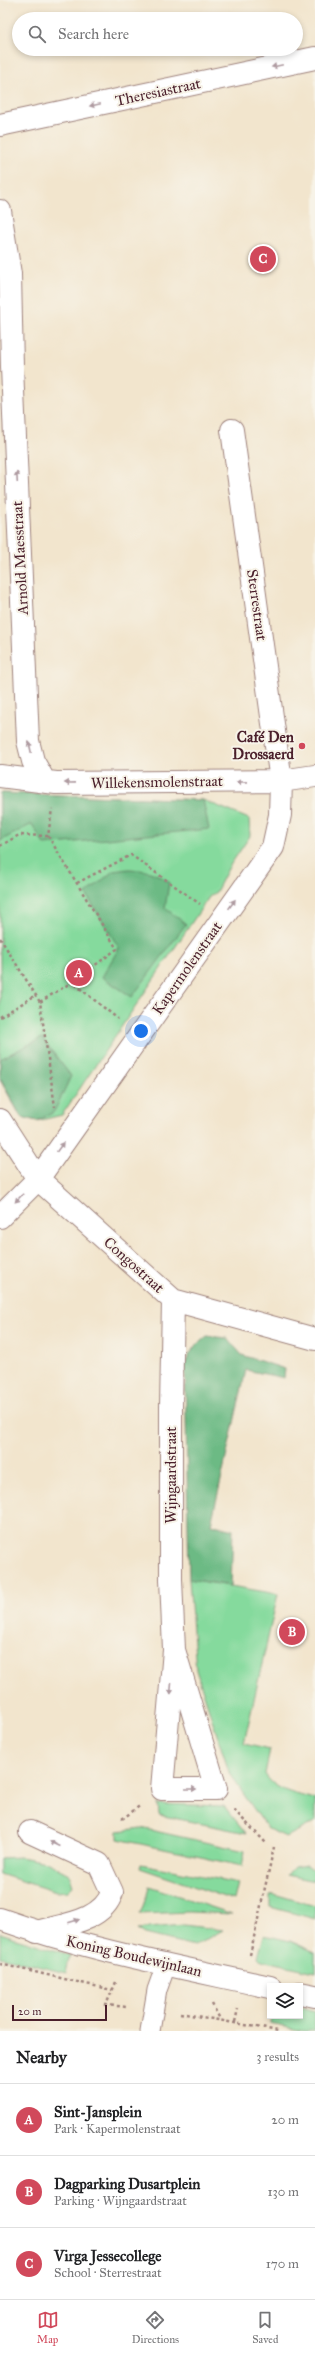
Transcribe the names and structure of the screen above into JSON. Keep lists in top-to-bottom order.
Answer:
{
  "streets": {
    "street": [
      "Theresiastraat",
      "Arnold Maesstraat",
      "Sterrestraat",
      "Willekensmolenstraat",
      "Kapermolenstraat",
      "Congostraat",
      "Wijngaardstraat",
      "Koning Boudewijnlaan"
    ]
  },
  "crossings": [
    ["Arnold Maesstraat", "Willekensmolenstraat"],
    ["Sterrestraat", "Willekensmolenstraat"],
    ["Sterrestraat", "Kapermolenstraat"],
    ["Willekensmolenstraat", "Kapermolenstraat"],
    ["Kapermolenstraat", "Congostraat"],
    ["Congostraat", "Wijngaardstraat"]
  ],
  "one_way": ["Theresiastraat", "Arnold Maesstraat", "Willekensmolenstraat"],
  "places": ["Café Den Drossaerd"],
  "scale_bar": "20 m",
  "page": {
    "search": "Search here",
    "pins": ["C", "A", "B"],
    "scale": "20 m",
    "heading": ["Nearby", "3 results"],
    "list": [
      {
        "mark": "A",
        "name": "Sint-Jansplein",
        "note": "Park · Kapermolenstraat",
        "value": "20 m"
      },
      {
        "mark": "B",
        "name": "Dagparking Dusartplein",
        "note": "Parking · Wijngaardstraat",
        "value": "130 m"
      },
      {
        "mark": "C",
        "name": "Virga Jessecollege",
        "note": "School · Sterrestraat",
        "value": "170 m"
      }
    ],
    "nav": ["Map", "Directions", "Saved"]
  }
}
